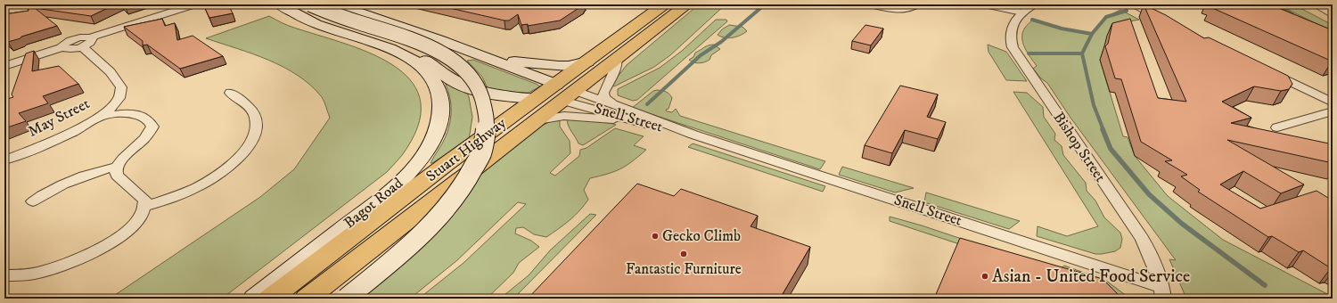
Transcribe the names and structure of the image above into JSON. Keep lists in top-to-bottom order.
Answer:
{
  "streets": {
    "highway": ["Stuart Highway"],
    "main road": ["Bagot Road"],
    "street": ["May Street", "Snell Street", "Bishop Street"]
  },
  "crossings": [
    ["Snell Street", "Bishop Street"],
    ["Snell Street", "Stuart Highway"]
  ],
  "places": ["Gecko Climb", "Fantastic Furniture", "Asian - United Food Service"]
}
